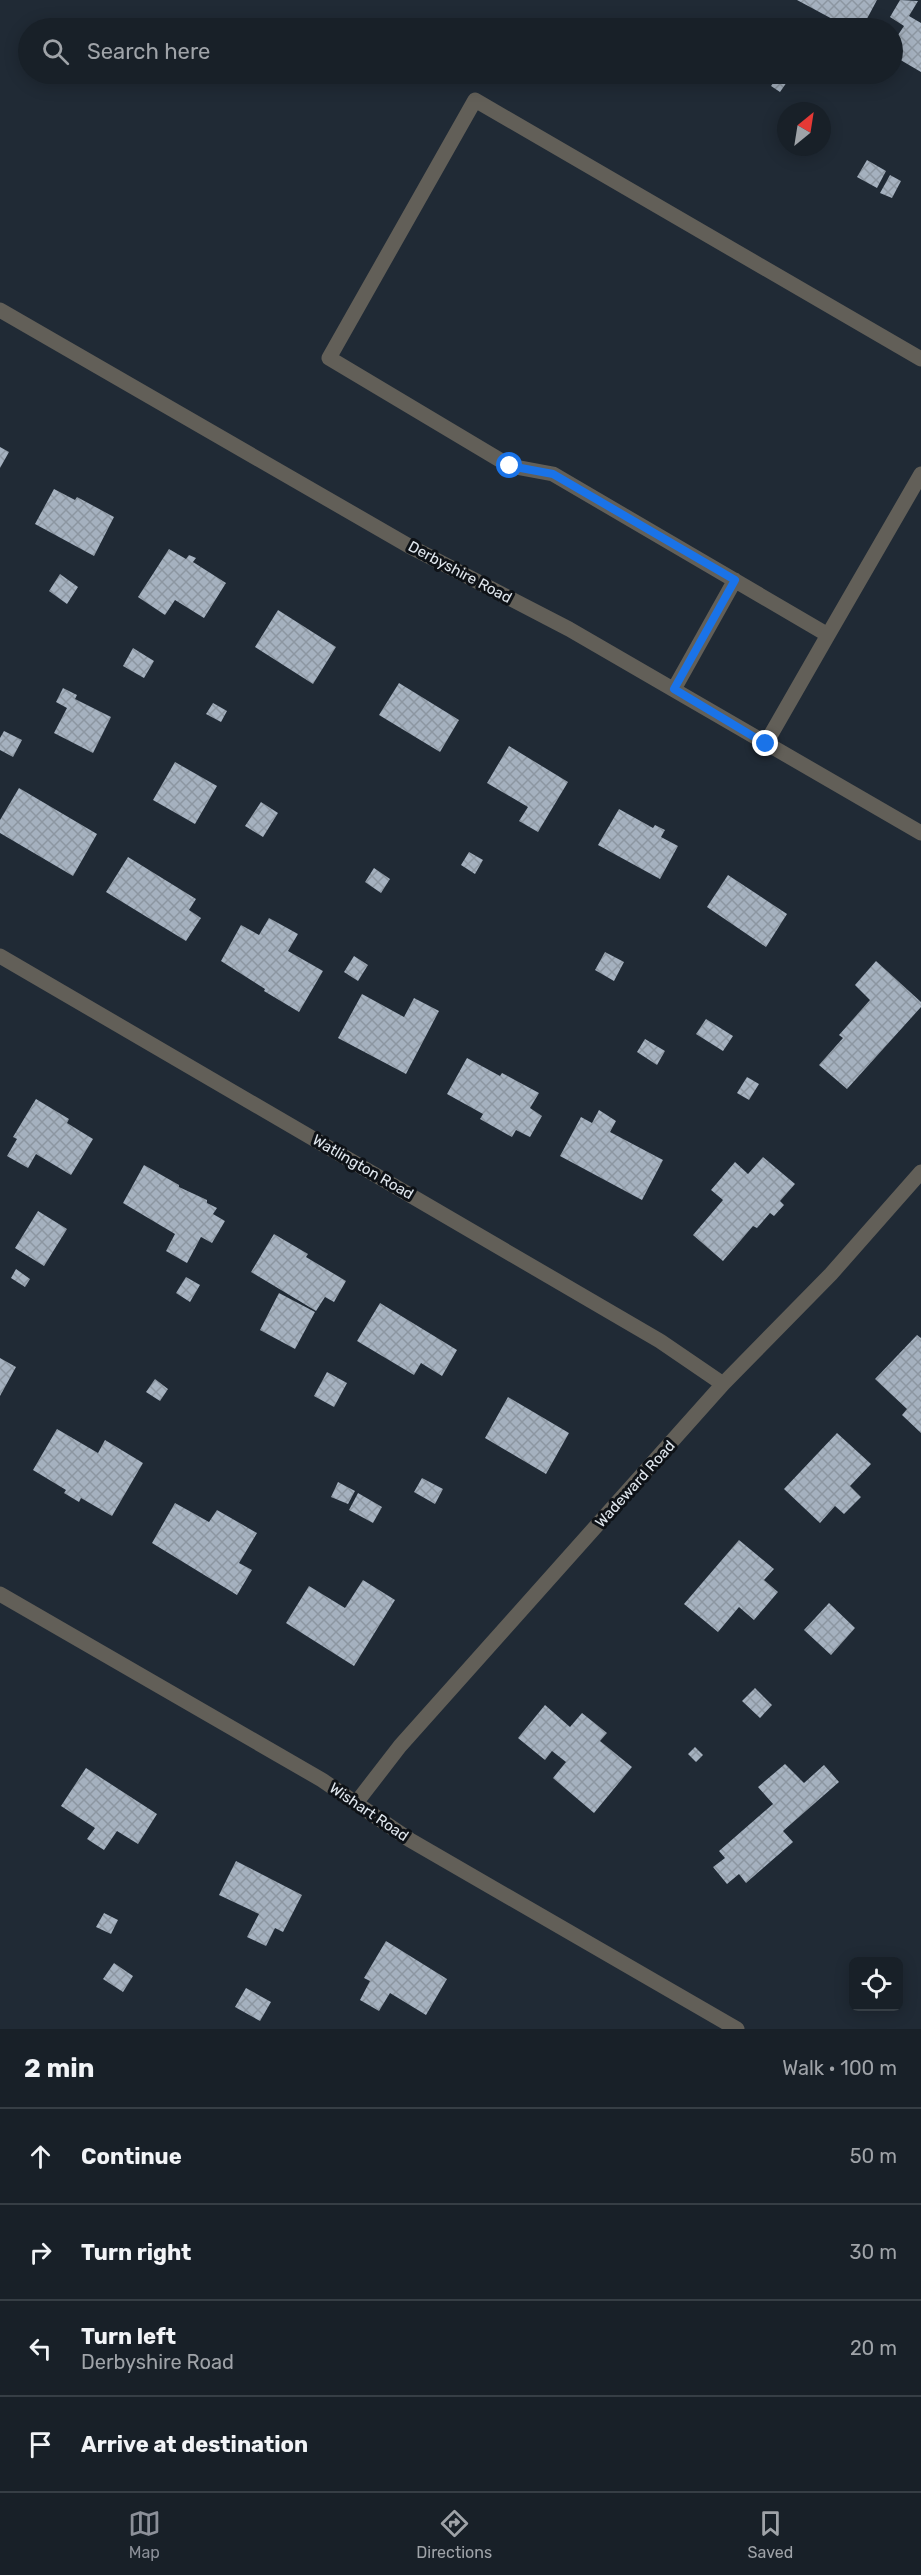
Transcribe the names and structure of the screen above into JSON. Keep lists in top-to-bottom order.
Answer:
{
  "streets": {
    "street": [
      "Derbyshire Road",
      "Watlington Road",
      "Wadeward Road",
      "Wishart Road"
    ]
  },
  "crossings": [
    ["Watlington Road", "Wadeward Road"],
    ["Wadeward Road", "Wishart Road"]
  ],
  "north": "top right",
  "page": {
    "search": "Search here",
    "heading": ["2 min", "Walk · 100 m"],
    "list": [
      ["Continue", "50 m"],
      ["Turn right", "30 m"],
      ["Turn left", "Derbyshire Road", "20 m"],
      "Arrive at destination"
    ],
    "nav": ["Map", "Directions", "Saved"]
  }
}
